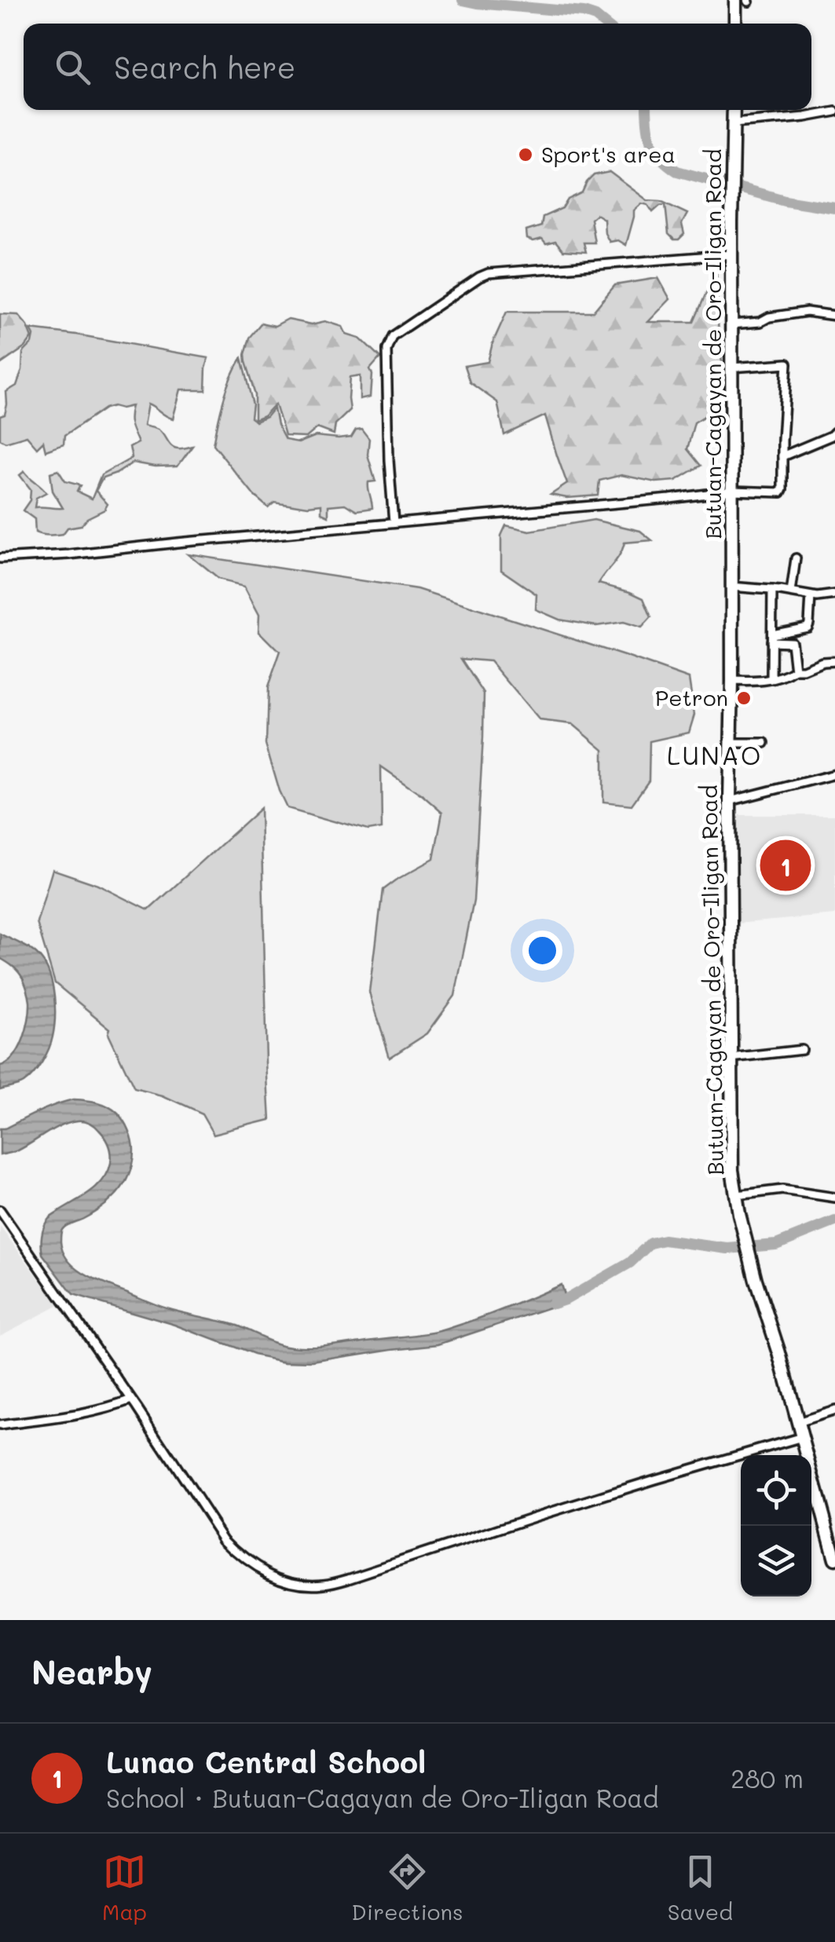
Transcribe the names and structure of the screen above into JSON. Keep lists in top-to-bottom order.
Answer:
{
  "streets": {
    "highway": ["Butuan-Cagayan de Oro-Iligan Road"]
  },
  "districts": ["LUNAO"],
  "places": ["Sport's area", "Petron"],
  "page": {
    "search": "Search here",
    "pins": "1",
    "heading": "Nearby",
    "list": [
      {
        "mark": "1",
        "name": "Lunao Central School",
        "note": "School · Butuan-Cagayan de Oro-Iligan Road",
        "value": "280 m"
      }
    ],
    "nav": ["Map", "Directions", "Saved"]
  }
}
